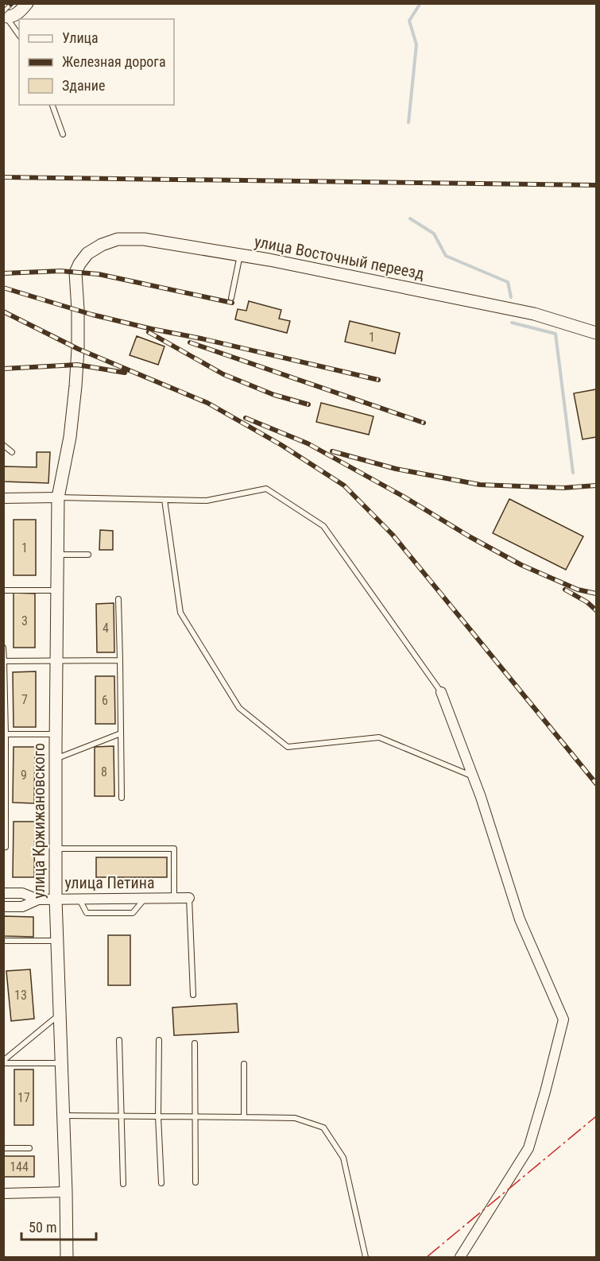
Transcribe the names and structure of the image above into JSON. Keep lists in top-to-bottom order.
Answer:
{
  "streets": {
    "street": ["улица Восточный переезд", "улица Кржижановского", "улица Петина"]
  },
  "crossings": [
    ["улица Восточный переезд", "улица Кржижановского"],
    ["улица Кржижановского", "улица Петина"]
  ],
  "house_numbers": [
    "1",
    "1",
    "3",
    "4",
    "7",
    "6",
    "8",
    "9",
    "13",
    "17",
    "144"
  ],
  "legend": ["Улица", "Железная дорога", "Здание"],
  "scale_bar": "50 m"
}
